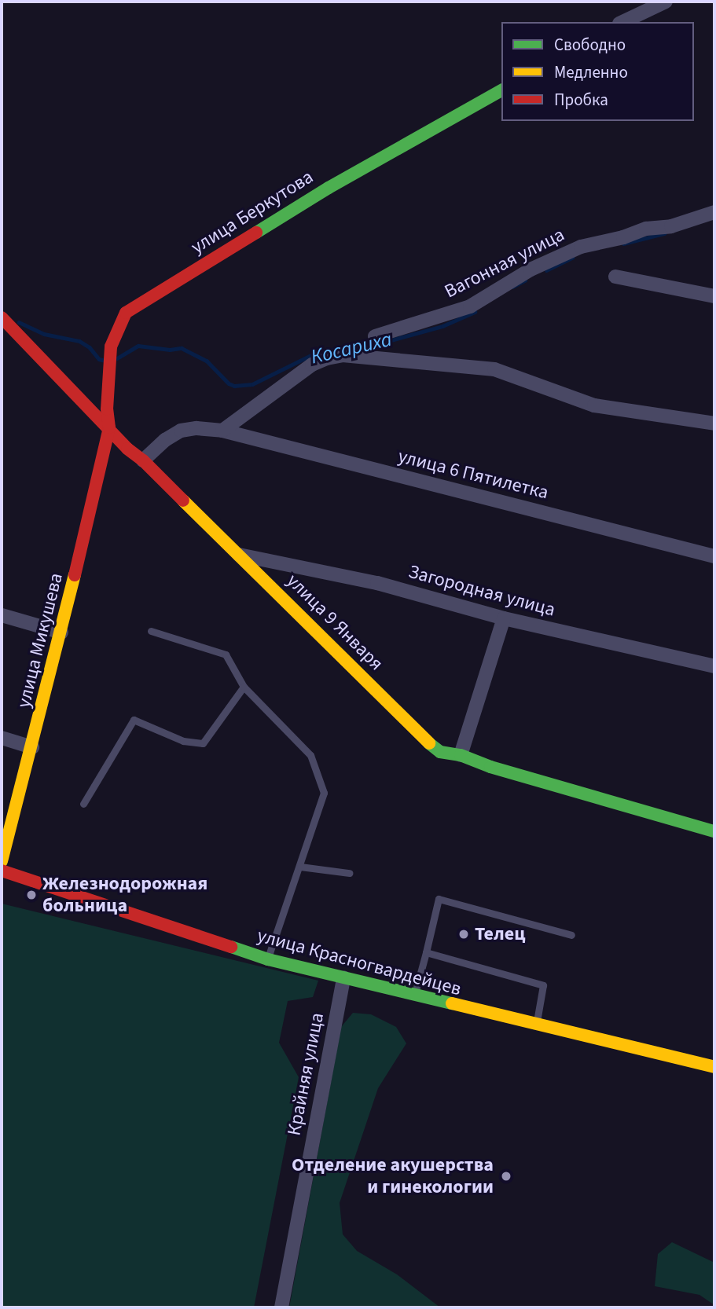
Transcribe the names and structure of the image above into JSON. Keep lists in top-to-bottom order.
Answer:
{
  "streets": {
    "street": [
      "улица Беркутова",
      "Вагонная улица",
      "улица 6 Пятилетка",
      "Загородная улица",
      "улица 9 Января",
      "улица Микушева",
      "улица Красногвардейцев",
      "Крайняя улица"
    ]
  },
  "crossings": [
    ["улица Беркутова", "улица 9 Января"],
    ["улица Беркутова", "улица Микушева"],
    ["улица 6 Пятилетка", "улица 9 Января"],
    ["Загородная улица", "улица 9 Января"],
    ["улица 9 Января", "улица Микушева"],
    ["улица Красногвардейцев", "Крайняя улица"]
  ],
  "water": ["Косариха"],
  "places": ["Железнодорожная больница", "Телец", "Отделение акушерства и гинекологии"],
  "legend": ["Свободно", "Медленно", "Пробка"]
}
